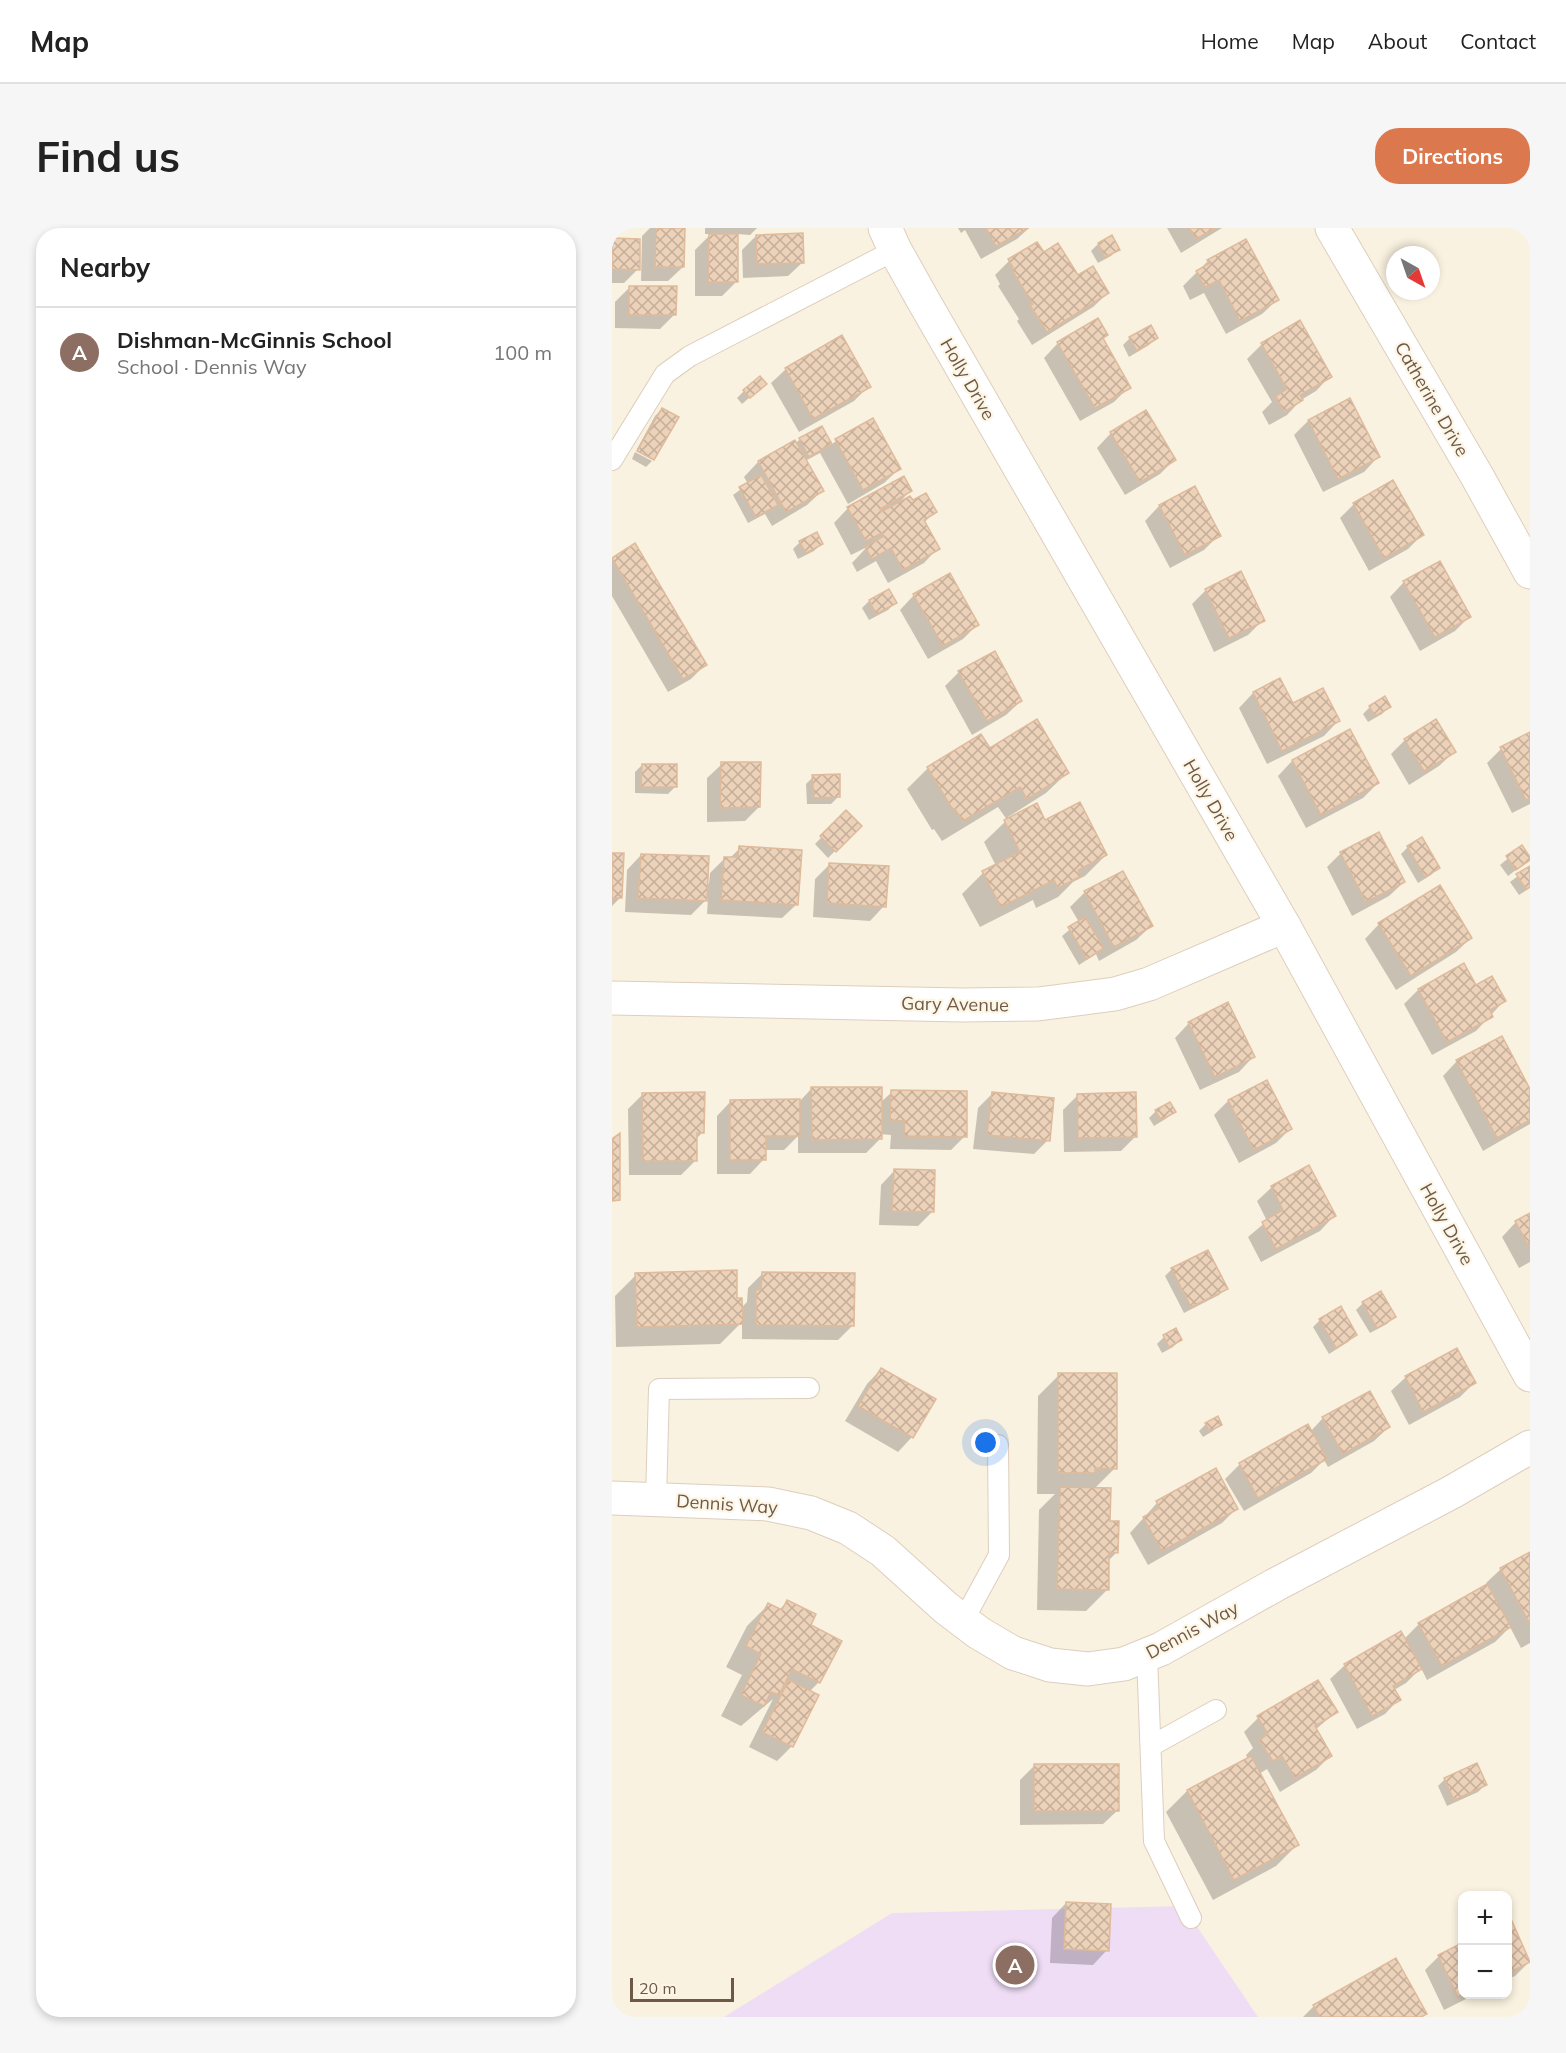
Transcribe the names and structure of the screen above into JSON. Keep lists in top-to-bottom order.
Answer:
{
  "streets": {
    "street": [
      "Holly Drive",
      "Catherine Drive",
      "Gary Avenue",
      "Dennis Way"
    ]
  },
  "crossings": [
    ["Holly Drive", "Gary Avenue"]
  ],
  "scale_bar": "20 m",
  "north": "bottom right",
  "page": {
    "header": "Map",
    "nav": [
      "Home",
      "Map",
      "About",
      "Contact"
    ],
    "buttons": "Directions",
    "title": "Find us",
    "heading": "Nearby",
    "list": [
      {
        "mark": "A",
        "name": "Dishman-McGinnis School",
        "note": "School · Dennis Way",
        "value": "100 m"
      }
    ],
    "map_buttons": ["+", "−"],
    "pins": "A",
    "scale": "20 m"
  }
}
